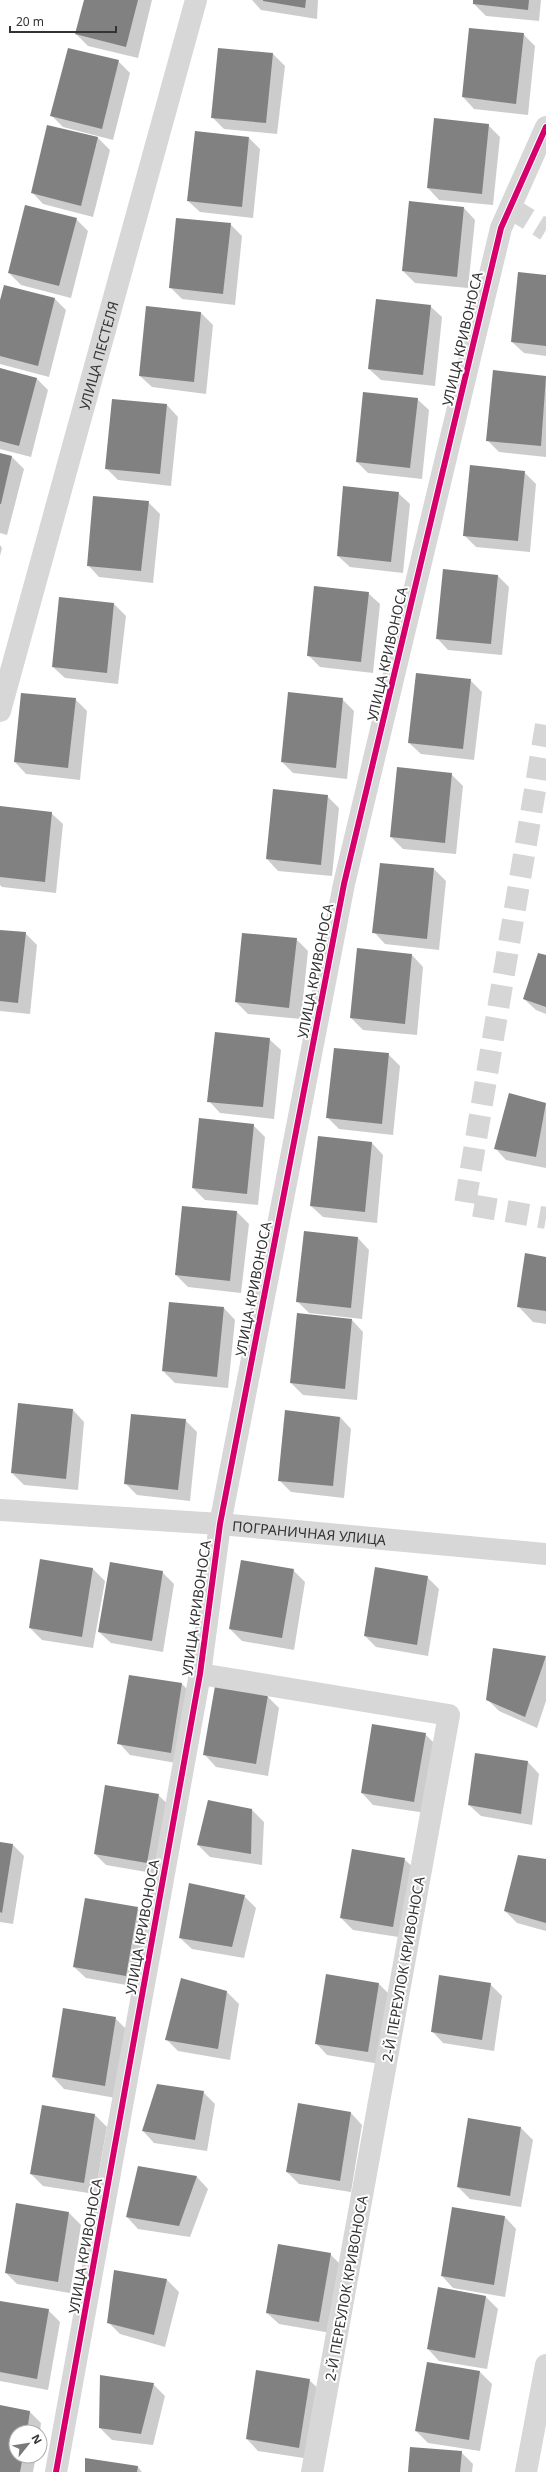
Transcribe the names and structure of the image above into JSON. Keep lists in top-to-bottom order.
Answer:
{
  "streets": {
    "street": [
      "УЛИЦА КРИВОНОСА",
      "УЛИЦА ПЕСТЕЛЯ",
      "ПОГРАНИЧНАЯ УЛИЦА",
      "2-Й ПЕРЕУЛОК КРИВОНОСА"
    ]
  },
  "crossings": [
    ["УЛИЦА КРИВОНОСА", "ПОГРАНИЧНАЯ УЛИЦА"],
    ["УЛИЦА КРИВОНОСА", "2-Й ПЕРЕУЛОК КРИВОНОСА"]
  ],
  "scale_bar": "20 m",
  "north": "top right"
}
